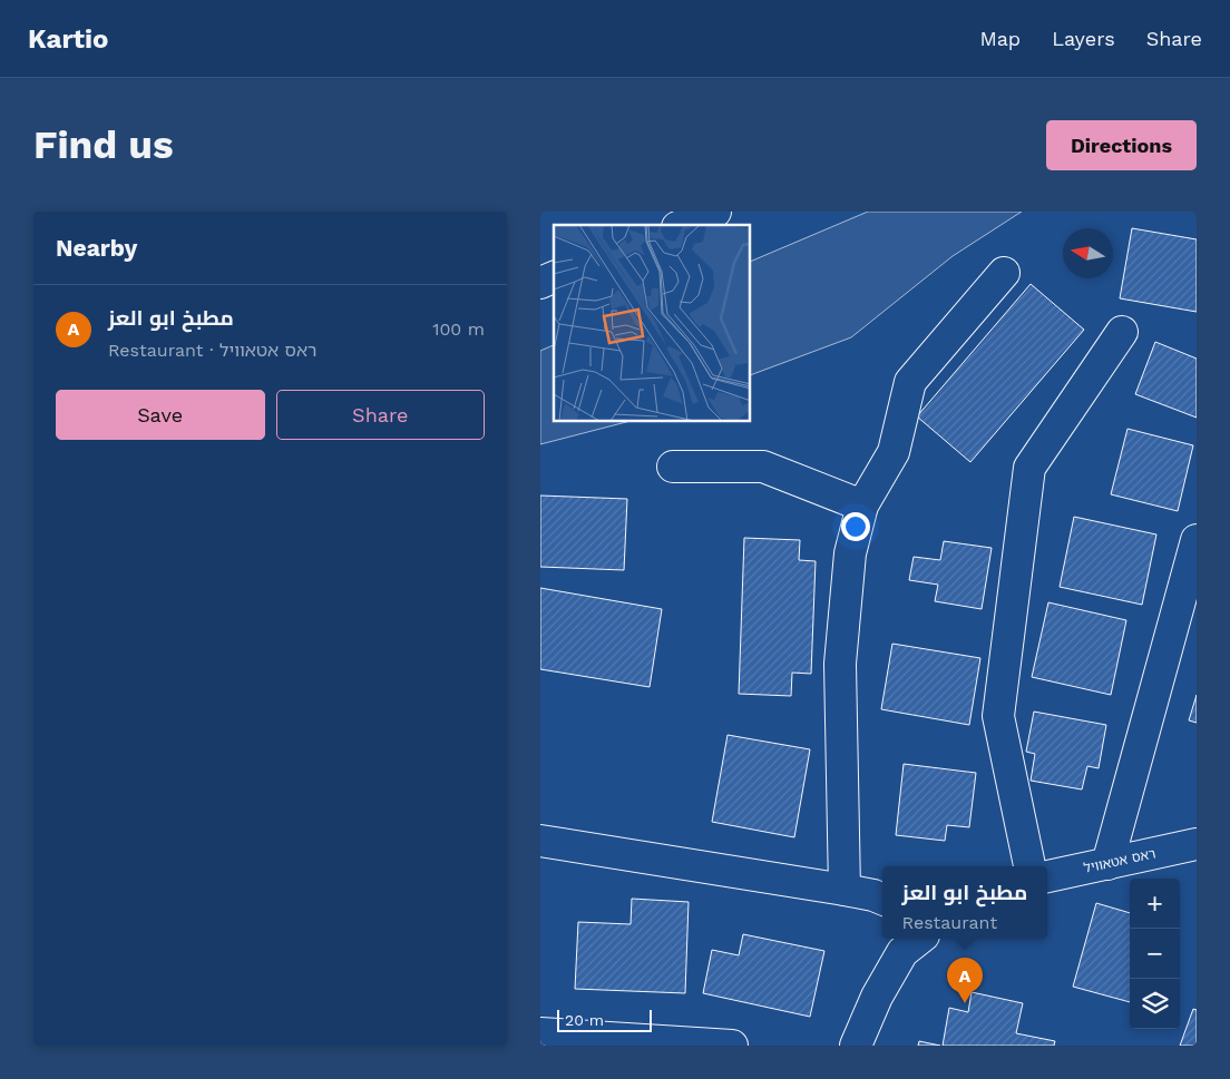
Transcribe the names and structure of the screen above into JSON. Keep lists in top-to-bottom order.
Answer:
{
  "streets": {
    "main road": ["ראס אטאוויל"]
  },
  "scale_bar": "20 m",
  "north": "left",
  "page": {
    "header": "Kartio",
    "nav": ["Map", "Layers", "Share"],
    "buttons": [
      "Directions",
      ["Save", "Share"]
    ],
    "title": "Find us",
    "heading": "Nearby",
    "list": [
      {
        "mark": "A",
        "name": "مطبخ ابو العز",
        "note": "Restaurant · ראס אטאוויל",
        "value": "100 m"
      }
    ],
    "popup": ["مطبخ ابو العز", "Restaurant"],
    "map_buttons": ["+", "−"],
    "pins": "A",
    "scale": "20 m"
  }
}
